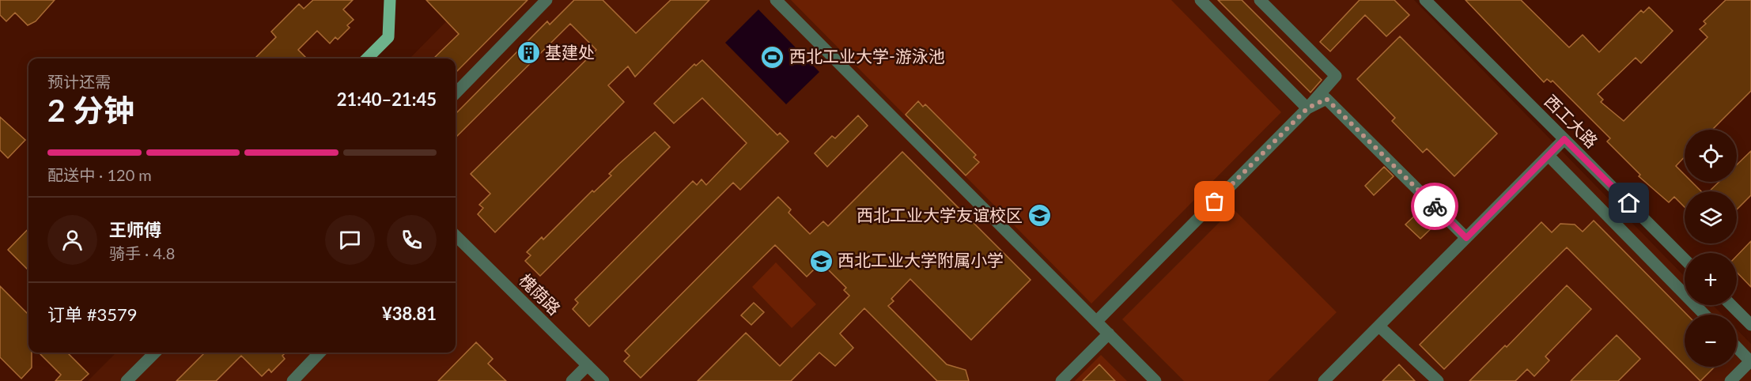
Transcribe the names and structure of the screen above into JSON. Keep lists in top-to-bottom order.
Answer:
{
  "streets": {
    "street": ["西工大路", "槐荫路"]
  },
  "places": {
    "building": ["基建处"],
    "sports": ["西北工业大学-游泳池"],
    "school or university": ["西北工业大学友谊校区", "西北工业大学附属小学"]
  },
  "page": {
    "heading": ["2 分钟", "预计还需", "21:40–21:45"],
    "panel": [
      "王师傅",
      "骑手 · 4.8",
      "订单 #3579",
      "¥38.81"
    ],
    "map_buttons": ["+", "−"],
    "bar": "配送中 · 120 m"
  }
}
